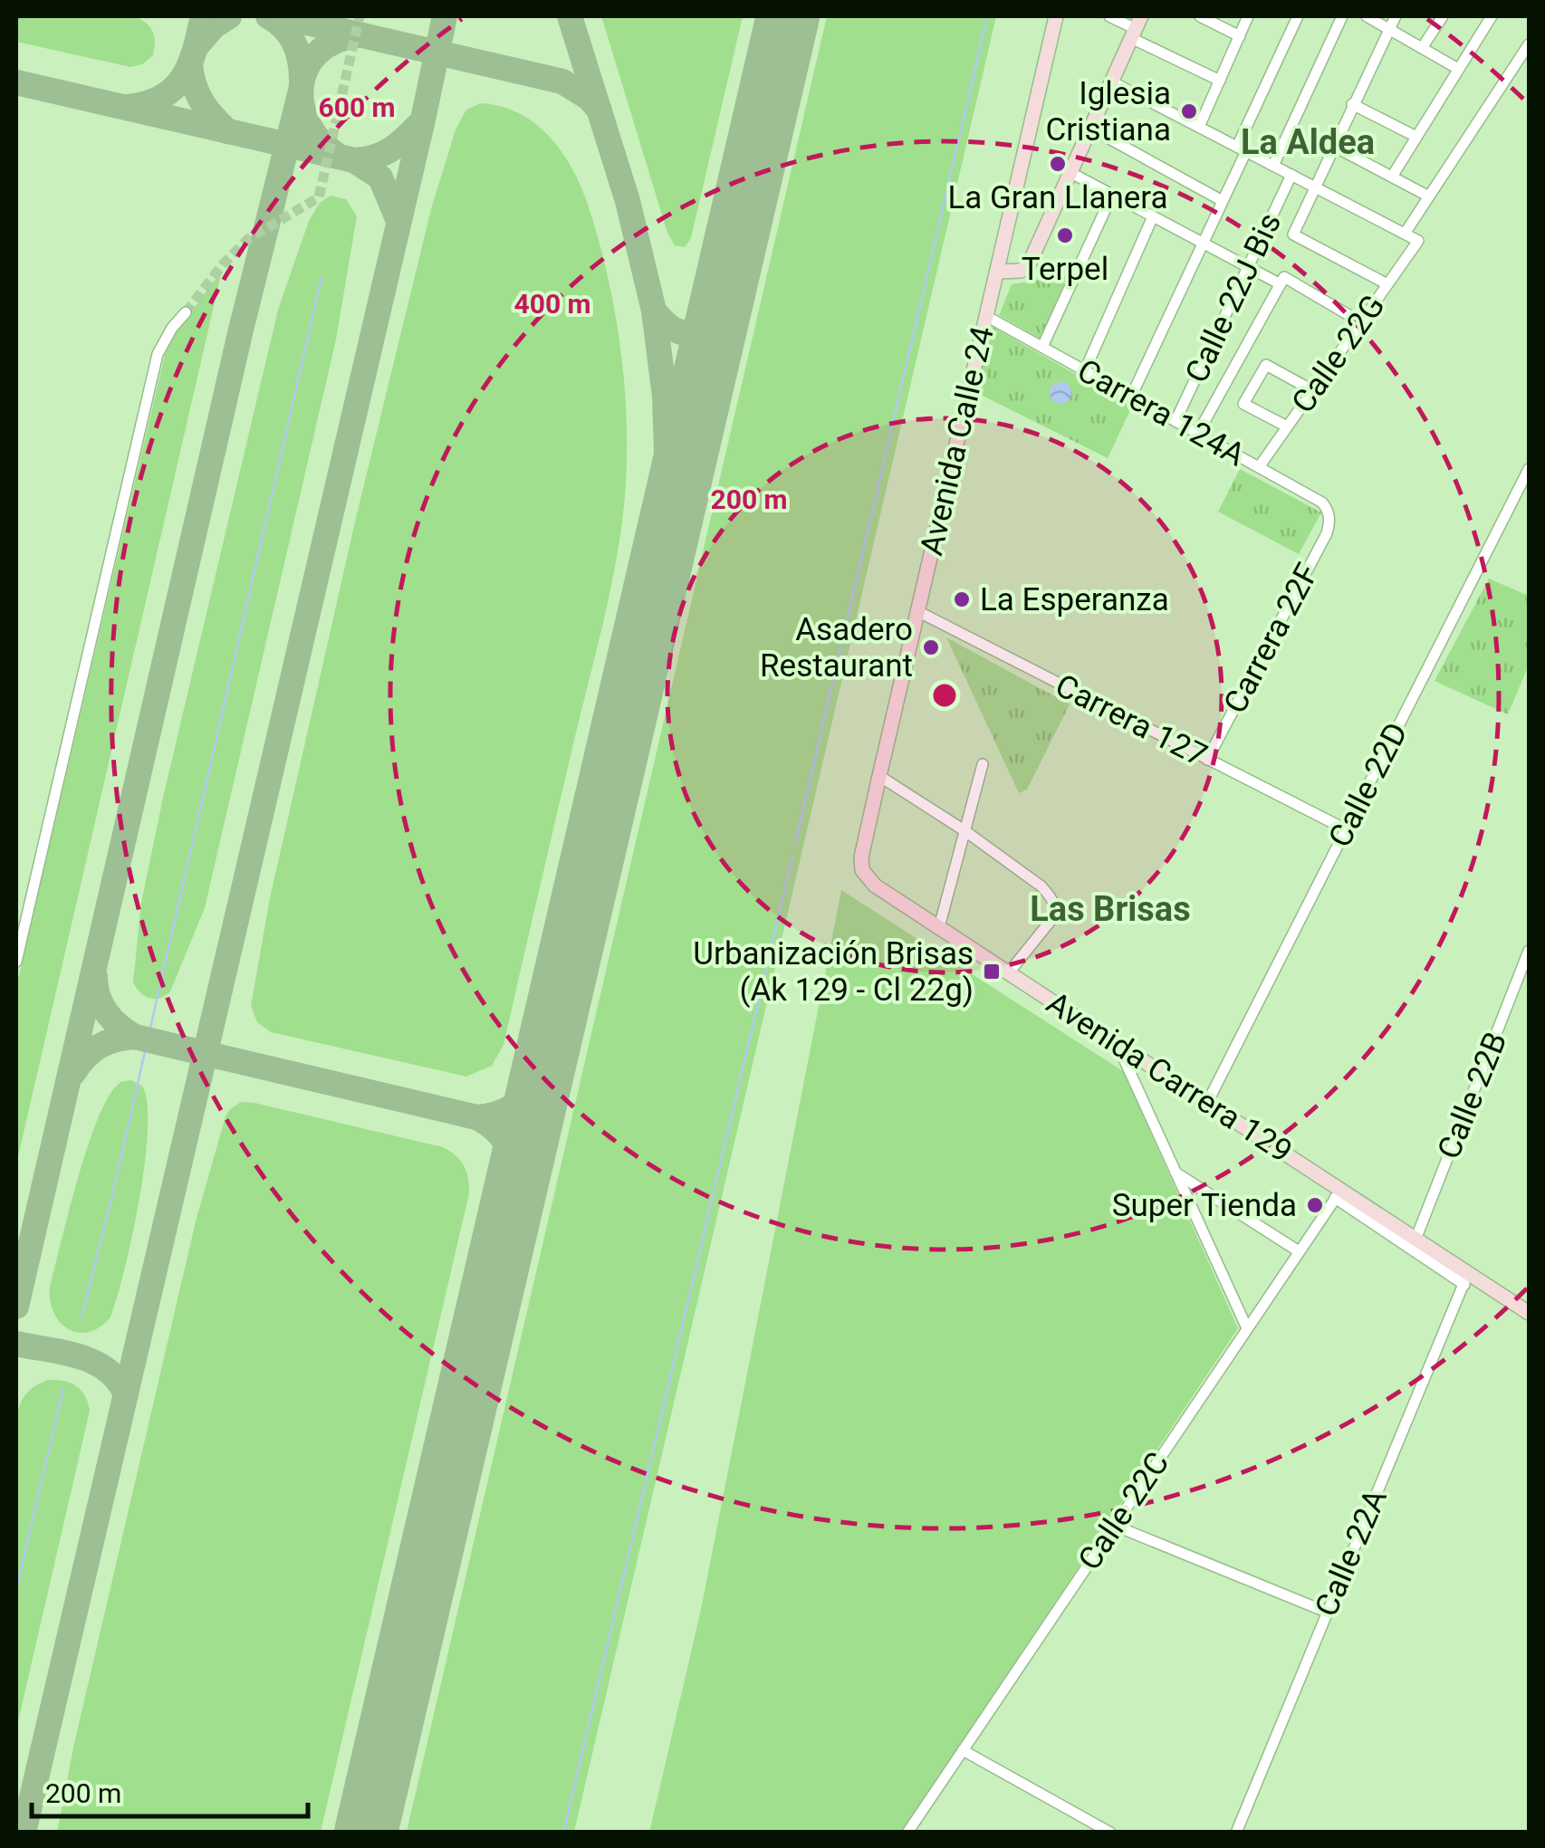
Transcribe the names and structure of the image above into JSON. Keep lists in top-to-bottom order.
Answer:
{
  "streets": {
    "main road": ["Avenida Calle 24", "Avenida Carrera 129"],
    "street": [
      "Calle 22J Bis",
      "Calle 22G",
      "Carrera 124A",
      "Carrera 22F",
      "Carrera 127",
      "Calle 22D",
      "Calle 22B",
      "Calle 22C",
      "Calle 22A"
    ]
  },
  "crossings": [
    ["Calle 22J Bis", "Carrera 124A"],
    ["Calle 22G", "Carrera 124A"],
    ["Carrera 124A", "Avenida Calle 24"],
    ["Carrera 124A", "Carrera 22F"],
    ["Avenida Calle 24", "Carrera 127"],
    ["Avenida Calle 24", "Avenida Carrera 129"],
    ["Carrera 22F", "Carrera 127"],
    ["Carrera 127", "Calle 22D"],
    ["Calle 22D", "Avenida Carrera 129"],
    ["Avenida Carrera 129", "Calle 22B"],
    ["Avenida Carrera 129", "Calle 22C"],
    ["Avenida Carrera 129", "Calle 22A"]
  ],
  "districts": ["La Aldea", "Las Brisas"],
  "places": {
    "other": [
      "Iglesia Cristiana",
      "La Gran Llanera",
      "Terpel",
      "La Esperanza",
      "Asadero Restaurant",
      "Super Tienda"
    ],
    "transit": ["Urbanización Brisas (Ak 129 - Cl 22g)"]
  },
  "scale_bar": "200 m",
  "rings": ["600 m", "400 m", "200 m"]
}
